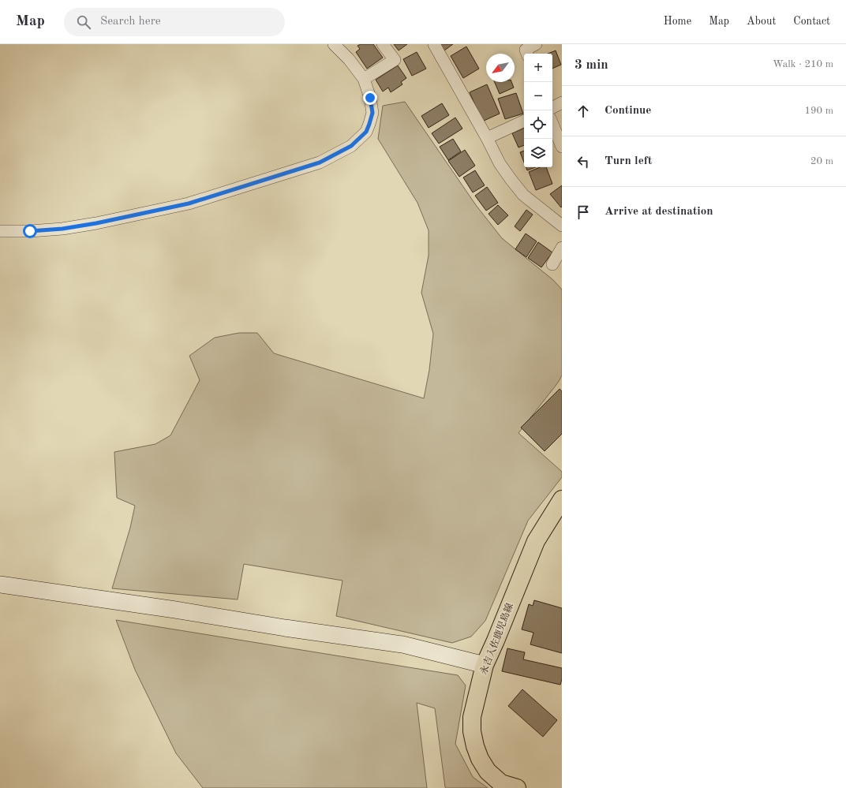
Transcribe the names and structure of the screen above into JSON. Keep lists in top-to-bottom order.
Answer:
{
  "streets": {
    "main road": ["永吉入佐鹿児島線"]
  },
  "north": "bottom left",
  "page": {
    "header": "Map",
    "search": "Search here",
    "nav": [
      "Home",
      "Map",
      "About",
      "Contact"
    ],
    "heading": ["3 min", "Walk · 210 m"],
    "map_buttons": ["+", "−"],
    "list": [
      ["Continue", "190 m"],
      ["Turn left", "20 m"],
      "Arrive at destination"
    ]
  }
}
